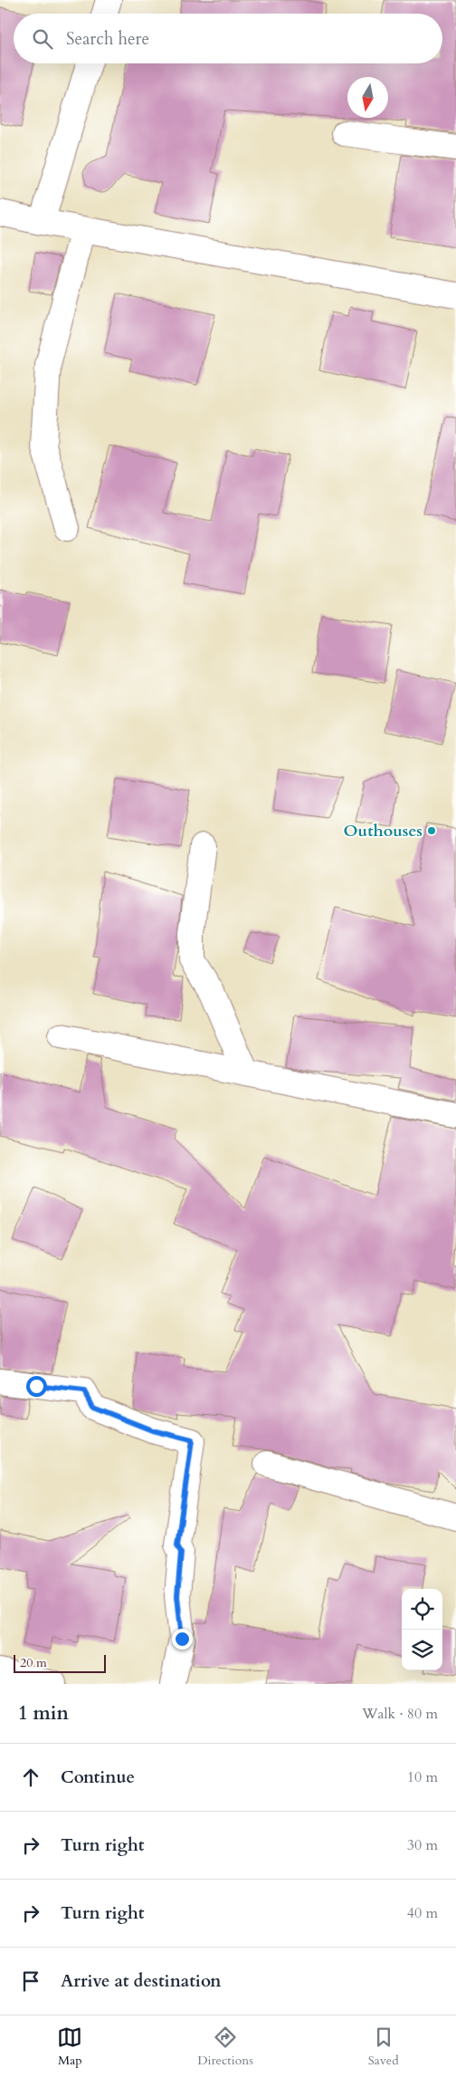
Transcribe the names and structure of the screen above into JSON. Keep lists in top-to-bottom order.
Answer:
{
  "places": ["Outhouses"],
  "scale_bar": "20 m",
  "north": "bottom",
  "page": {
    "search": "Search here",
    "scale": "20 m",
    "heading": ["1 min", "Walk · 80 m"],
    "list": [
      ["Continue", "10 m"],
      ["Turn right", "30 m"],
      ["Turn right", "40 m"],
      "Arrive at destination"
    ],
    "nav": ["Map", "Directions", "Saved"]
  }
}
